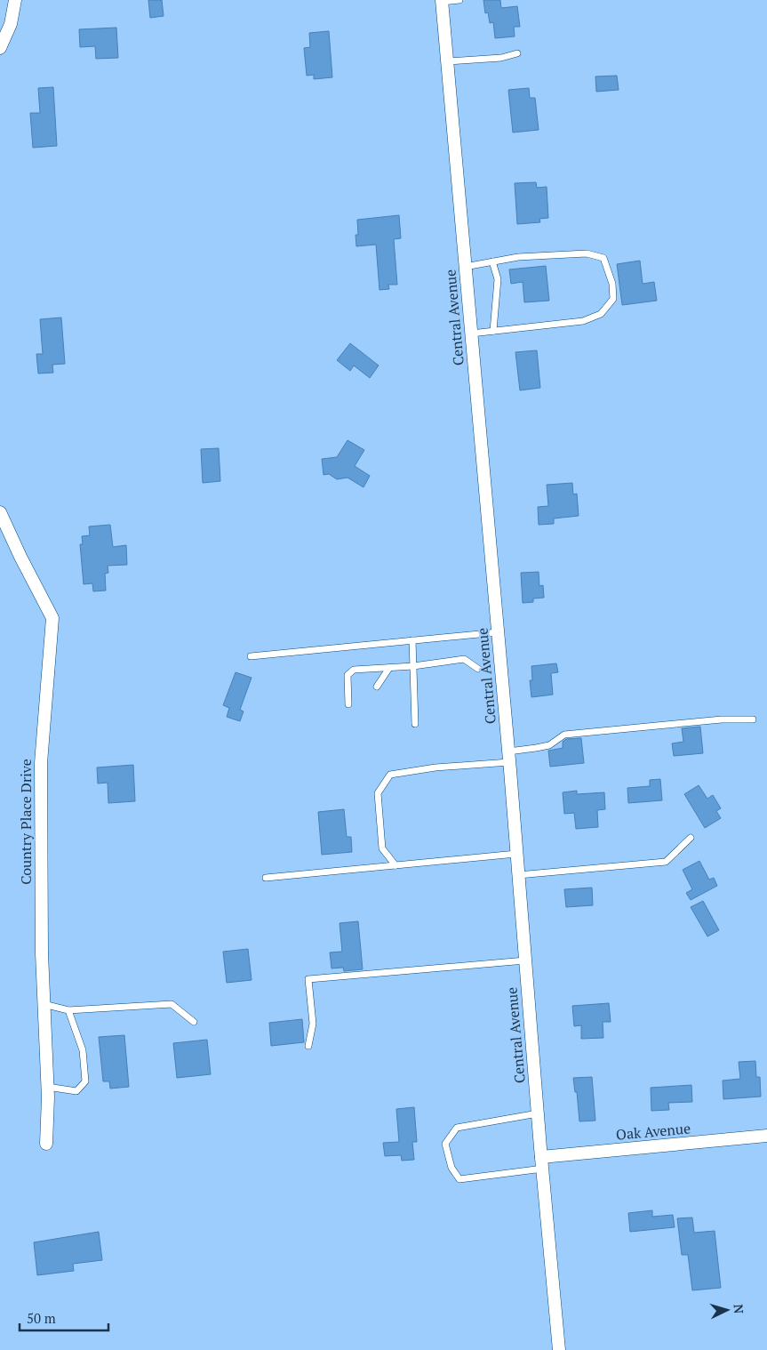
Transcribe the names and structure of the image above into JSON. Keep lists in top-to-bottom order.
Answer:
{
  "streets": {
    "street": ["Central Avenue", "Country Place Drive", "Oak Avenue"]
  },
  "crossings": [
    ["Central Avenue", "Oak Avenue"]
  ],
  "scale_bar": "50 m",
  "north": "right"
}
